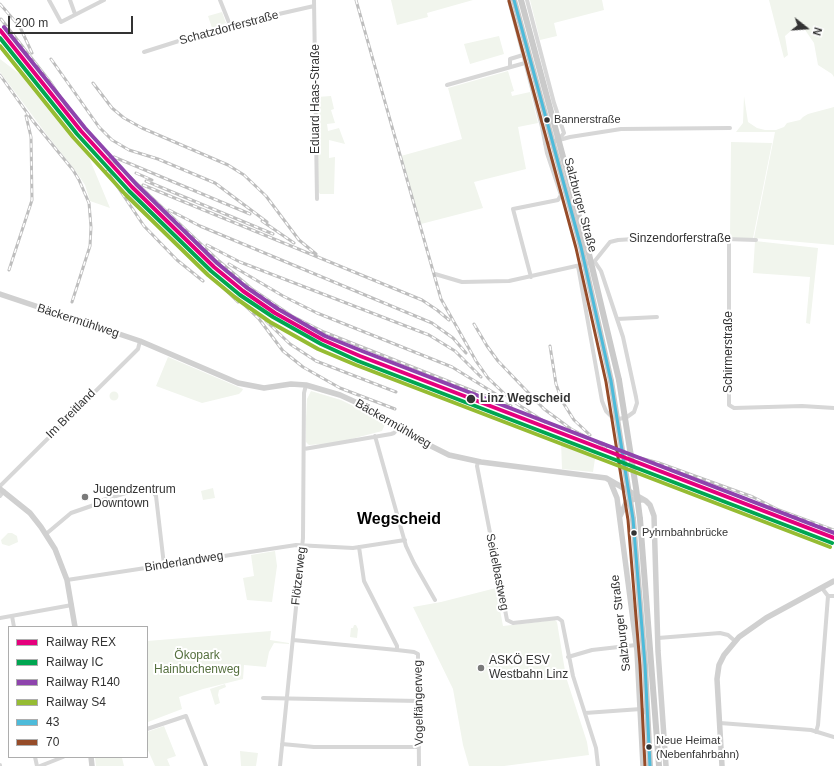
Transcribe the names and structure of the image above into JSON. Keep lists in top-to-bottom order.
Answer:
{
  "streets": {
    "main road": ["Salzburger Straße"],
    "street": [
      "Schatzdorferstraße",
      "Eduard Haas-Straße",
      "Sinzendorferstraße",
      "Bäckermühlweg",
      "Schirmerstraße",
      "Im Breitland",
      "Binderlandweg",
      "Seidelbastweg",
      "Flötzerweg",
      "Vogelfängerweg"
    ]
  },
  "crossings": [
    ["Schatzdorferstraße", "Eduard Haas-Straße"],
    ["Salzburger Straße", "Sinzendorferstraße"],
    ["Salzburger Straße", "Bäckermühlweg"],
    ["Sinzendorferstraße", "Schirmerstraße"],
    ["Bäckermühlweg", "Im Breitland"],
    ["Bäckermühlweg", "Seidelbastweg"],
    ["Bäckermühlweg", "Flötzerweg"],
    ["Binderlandweg", "Flötzerweg"],
    ["Binderlandweg", "Vogelfängerweg"]
  ],
  "districts": ["Wegscheid"],
  "parks": ["Ökopark Hainbuchenweg"],
  "places": [
    "Bannerstraße",
    "Linz Wegscheid",
    "Jugendzentrum Downtown",
    "Pyhrnbahnbrücke",
    "ASKÖ ESV Westbahn Linz",
    "Neue Heimat (Nebenfahrbahn)"
  ],
  "lines": [
    "transit line 43",
    "transit line 70",
    "rail line R140",
    "rail line REX",
    "rail line IC",
    "rail line S4"
  ],
  "legend": [
    "Railway REX",
    "Railway IC",
    "Railway R140",
    "Railway S4",
    "43",
    "70"
  ],
  "scale_bar": "200 m",
  "north": "right"
}
